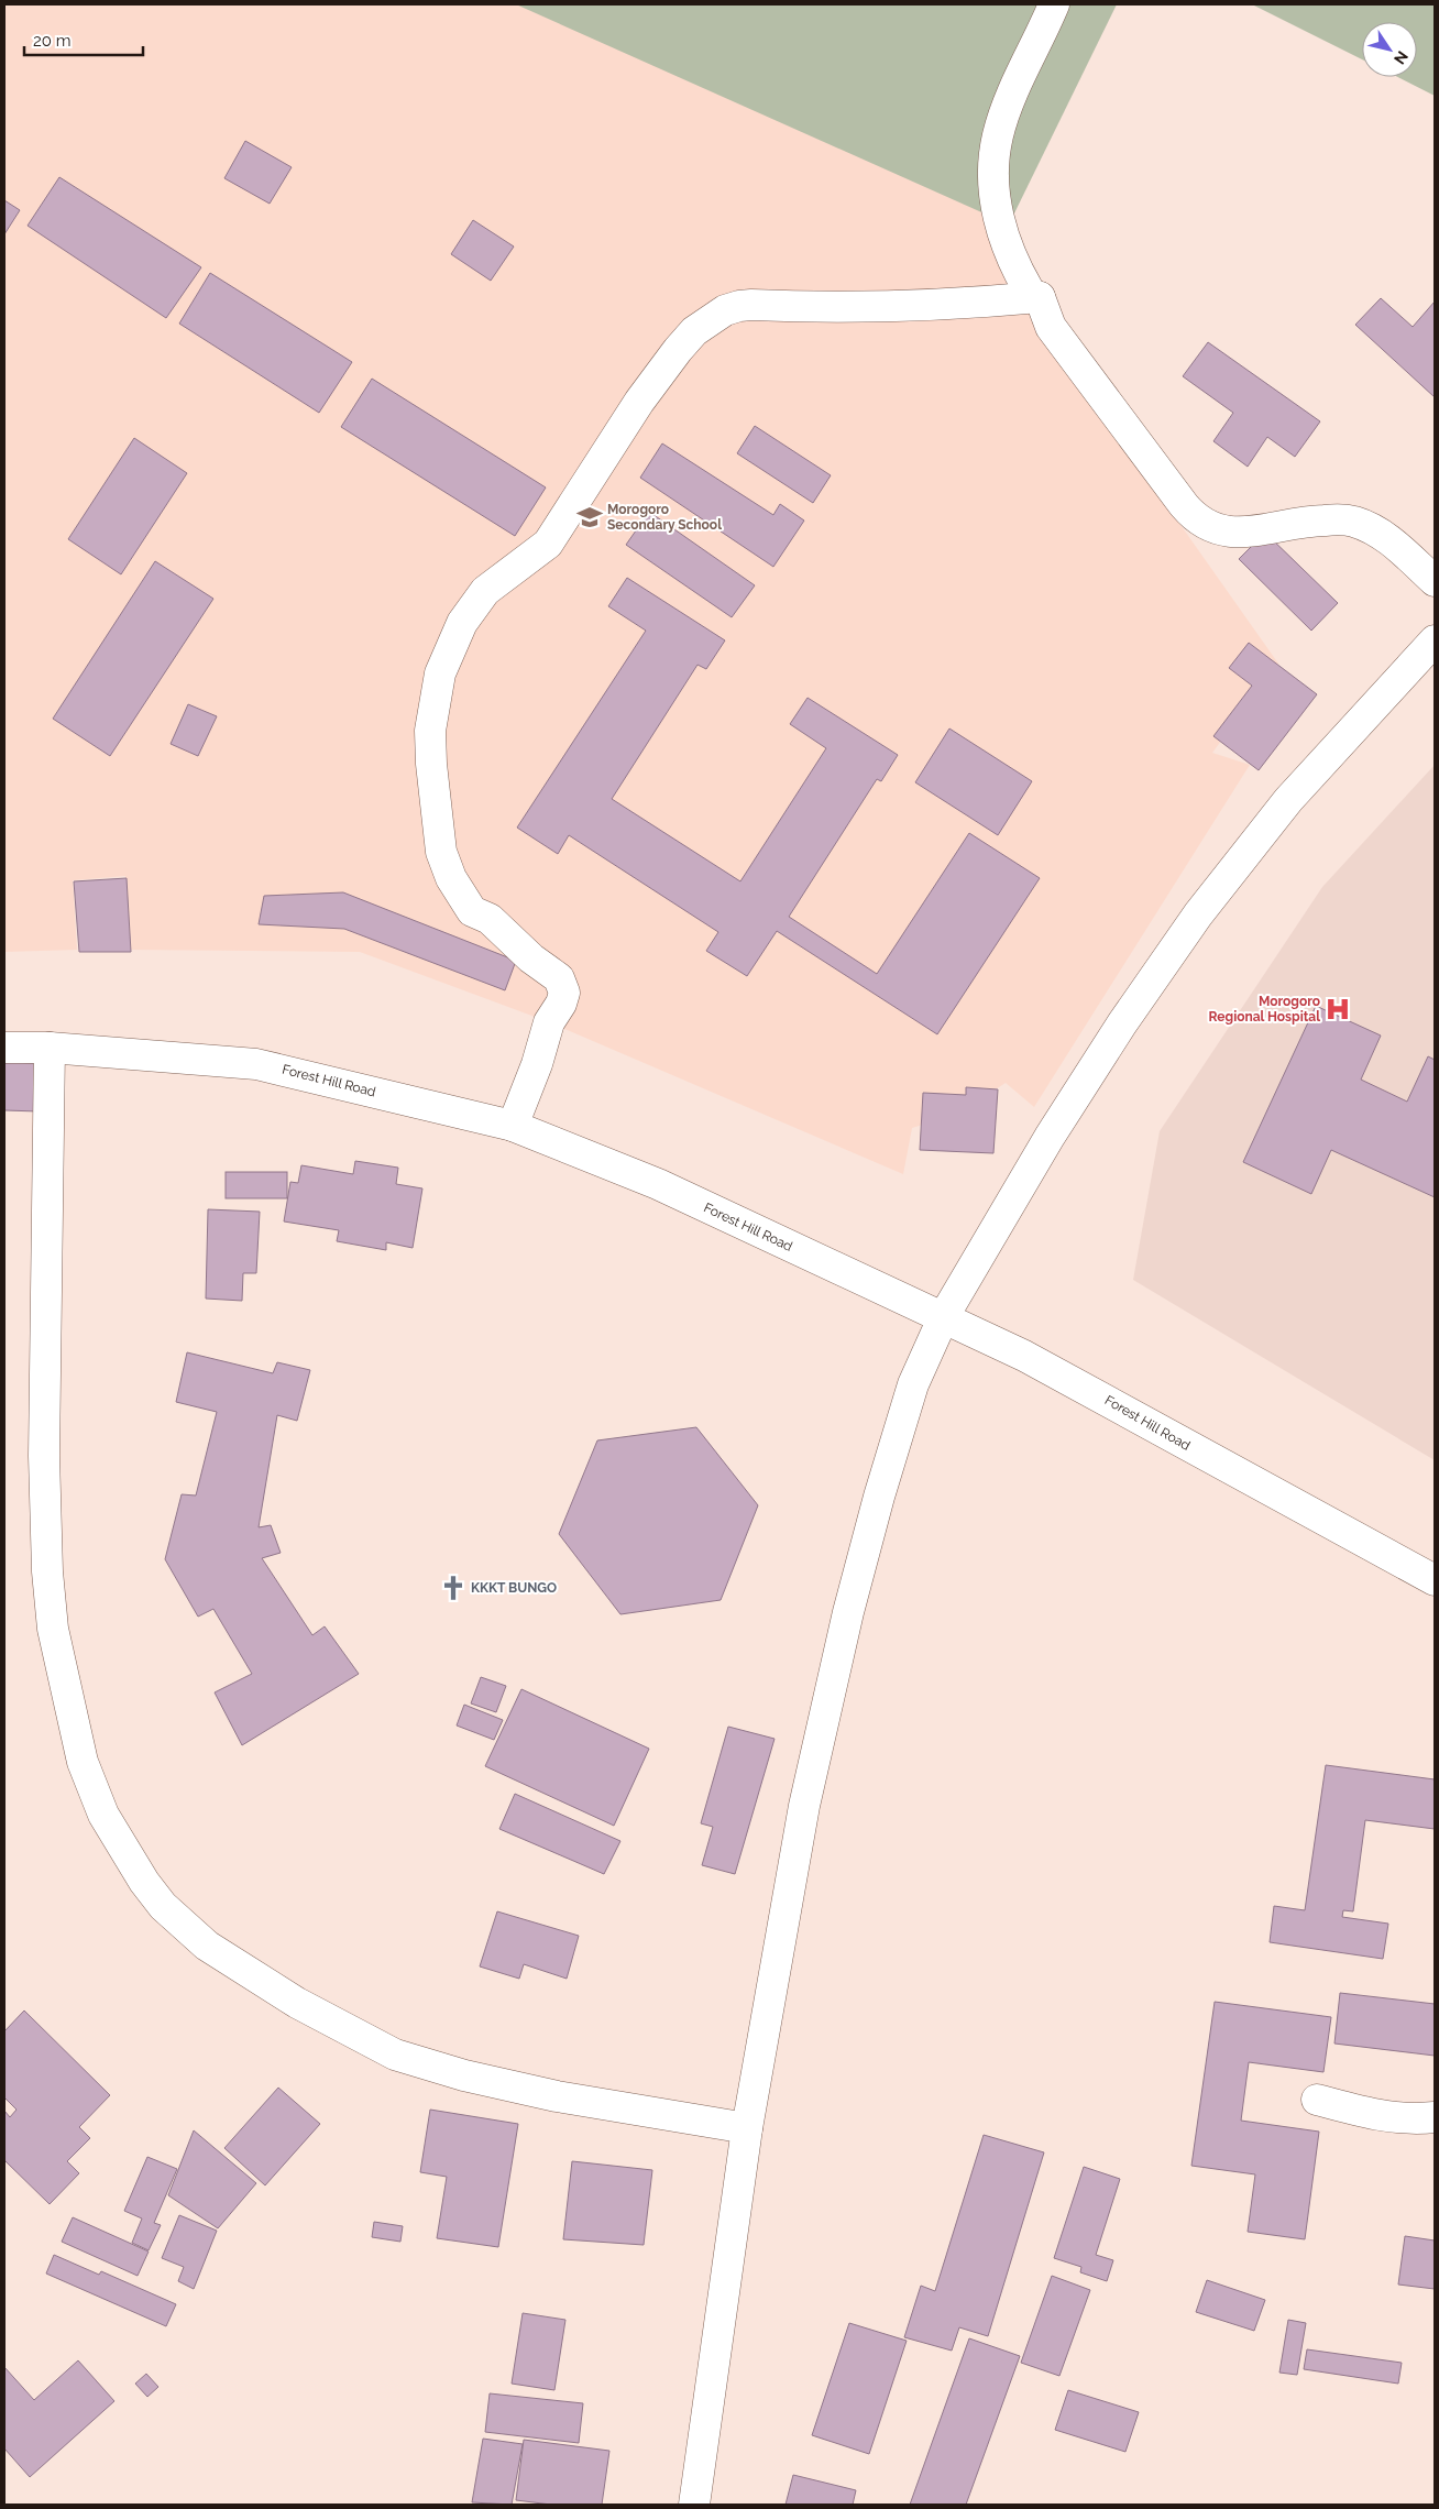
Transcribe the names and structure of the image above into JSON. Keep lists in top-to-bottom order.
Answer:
{
  "streets": {
    "street": ["Forest Hill Road"]
  },
  "places": {
    "school or university": ["Morogoro Secondary School"],
    "hospital": ["Morogoro Regional Hospital"],
    "church": ["KKKT BUNGO"]
  },
  "scale_bar": "20 m",
  "north": "bottom right"
}
